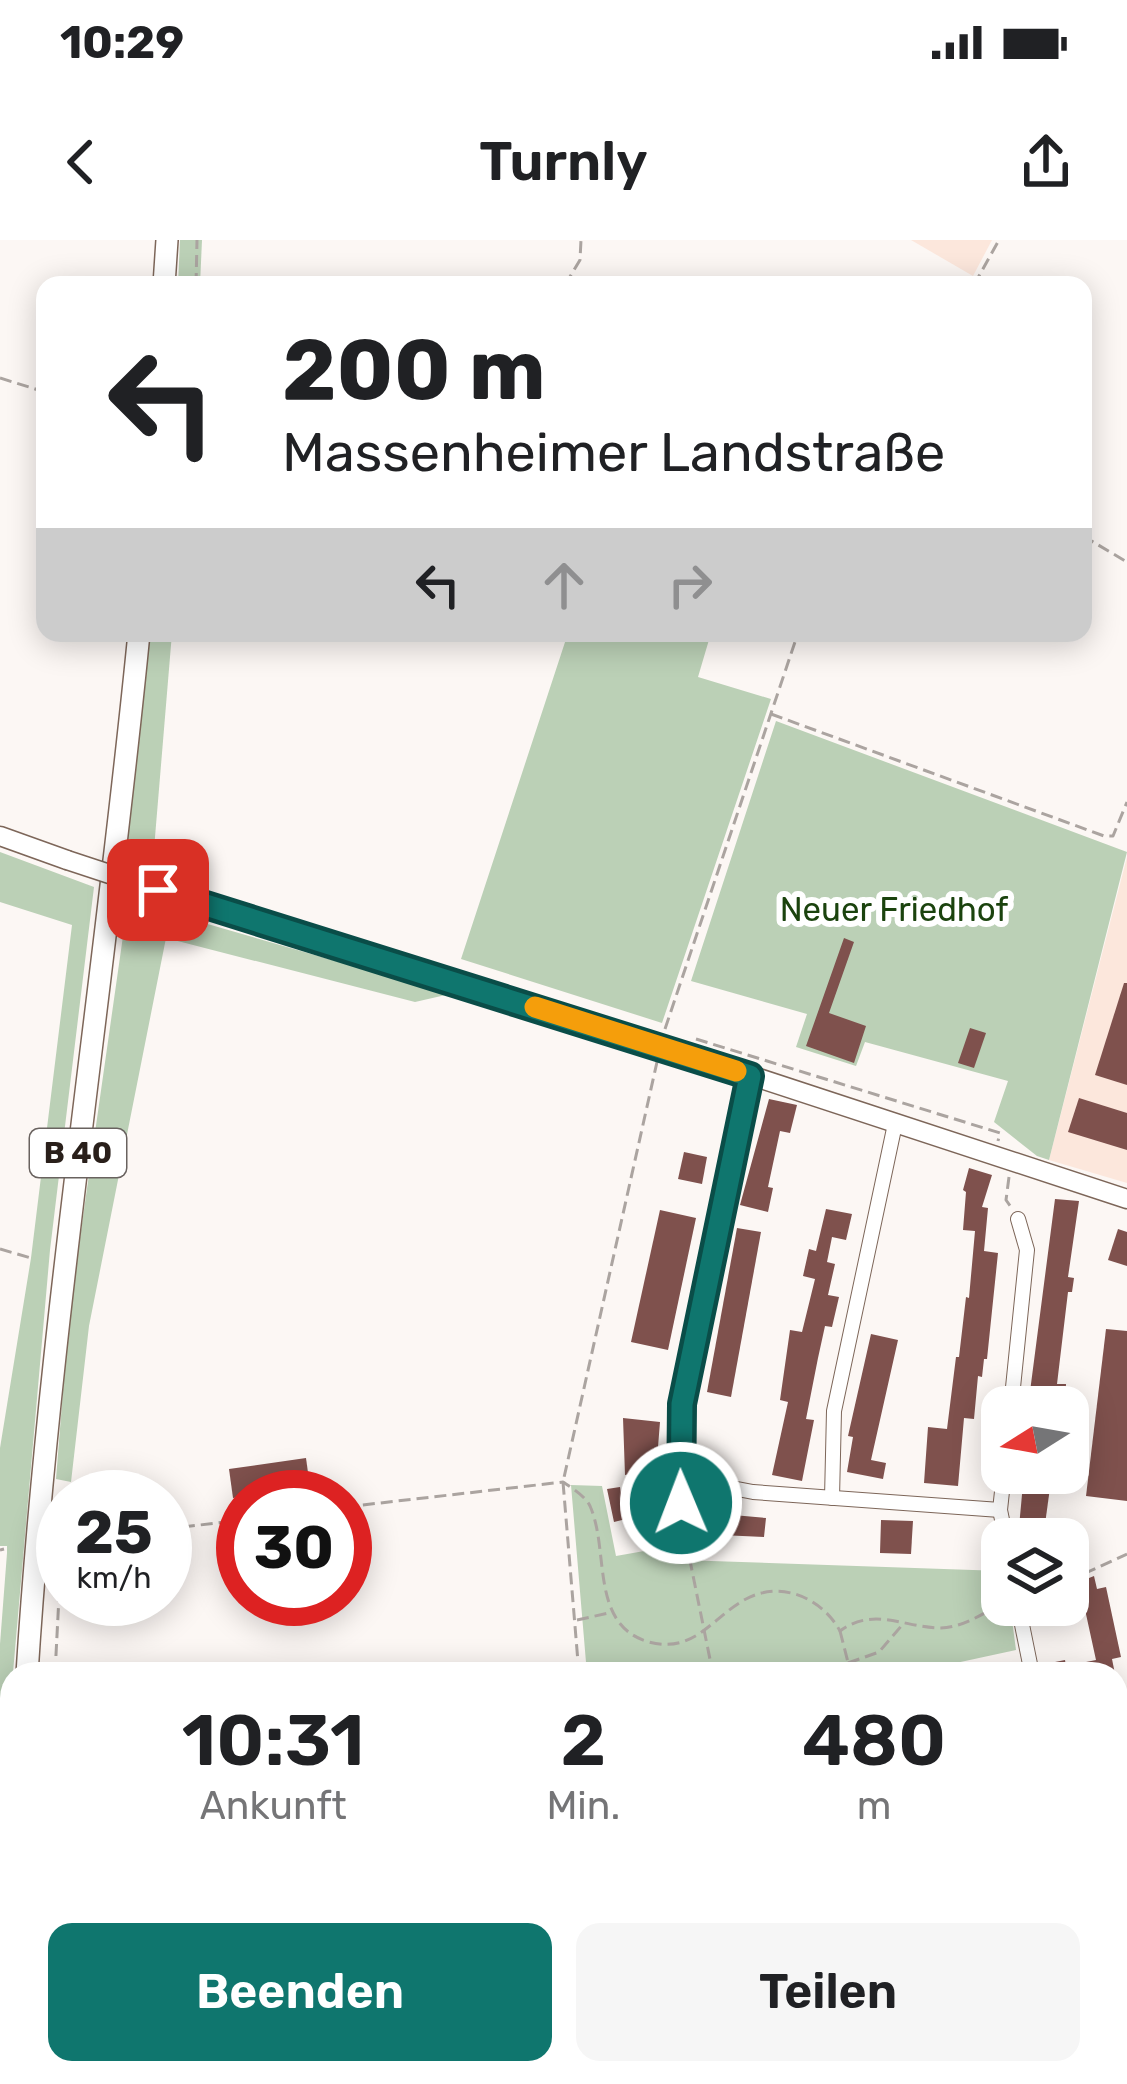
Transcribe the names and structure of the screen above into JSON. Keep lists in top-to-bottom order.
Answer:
{
  "streets": {
    "main road": ["B 40"]
  },
  "parks": ["Neuer Friedhof"],
  "north": "left",
  "page": {
    "status": "10:29",
    "header": "Turnly",
    "turn": ["200 m", "Massenheimer Landstraße"],
    "speed": "25 km/h",
    "limit": "30",
    "eta": [
      "10:31",
      "Ankunft",
      "2",
      "Min.",
      "480",
      "m"
    ],
    "buttons": ["Beenden", "Teilen"]
  }
}
